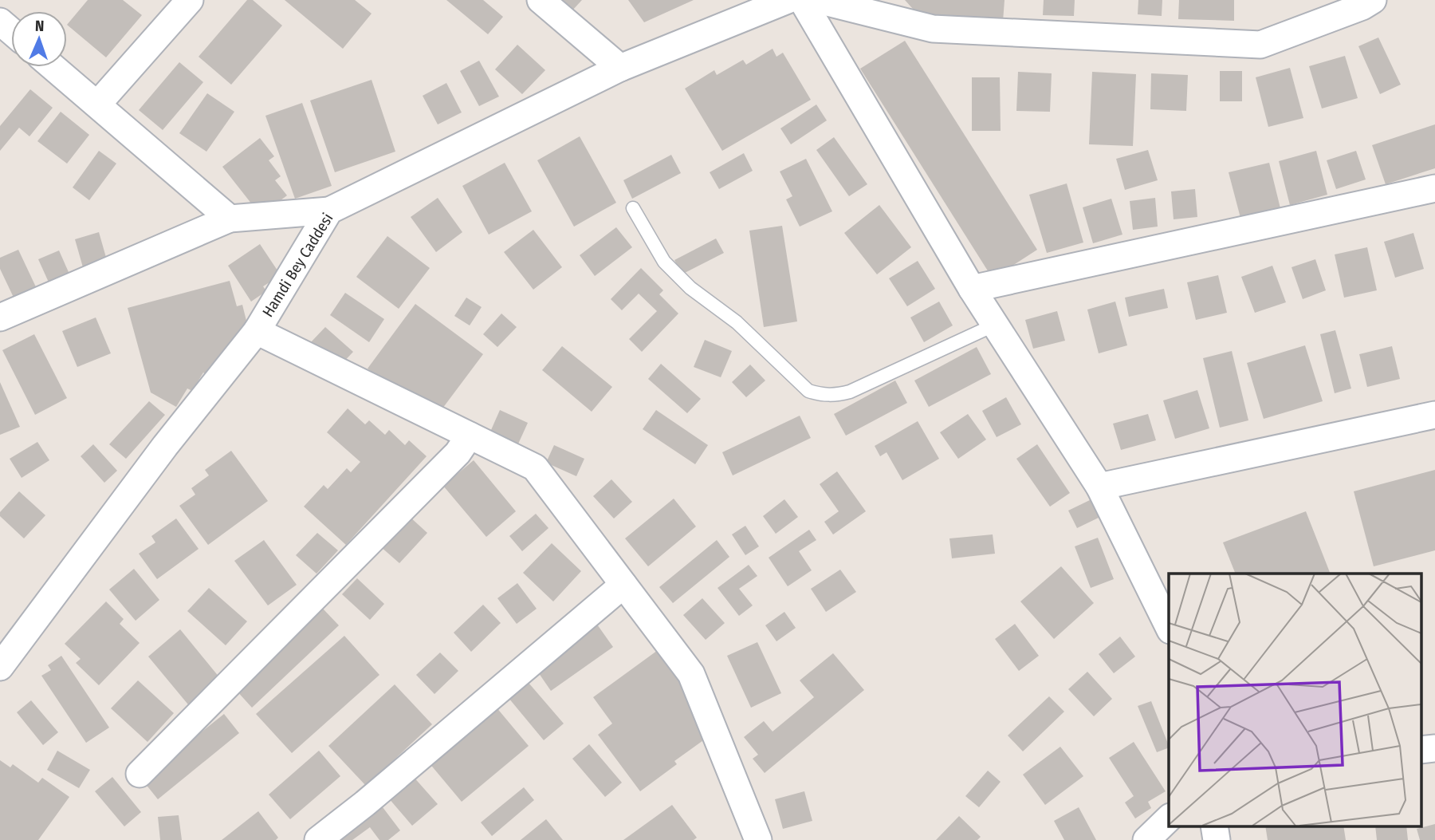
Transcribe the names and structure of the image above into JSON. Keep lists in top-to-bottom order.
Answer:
{
  "streets": {
    "street": ["Hamdi Bey Caddesi"]
  },
  "north": "top"
}
